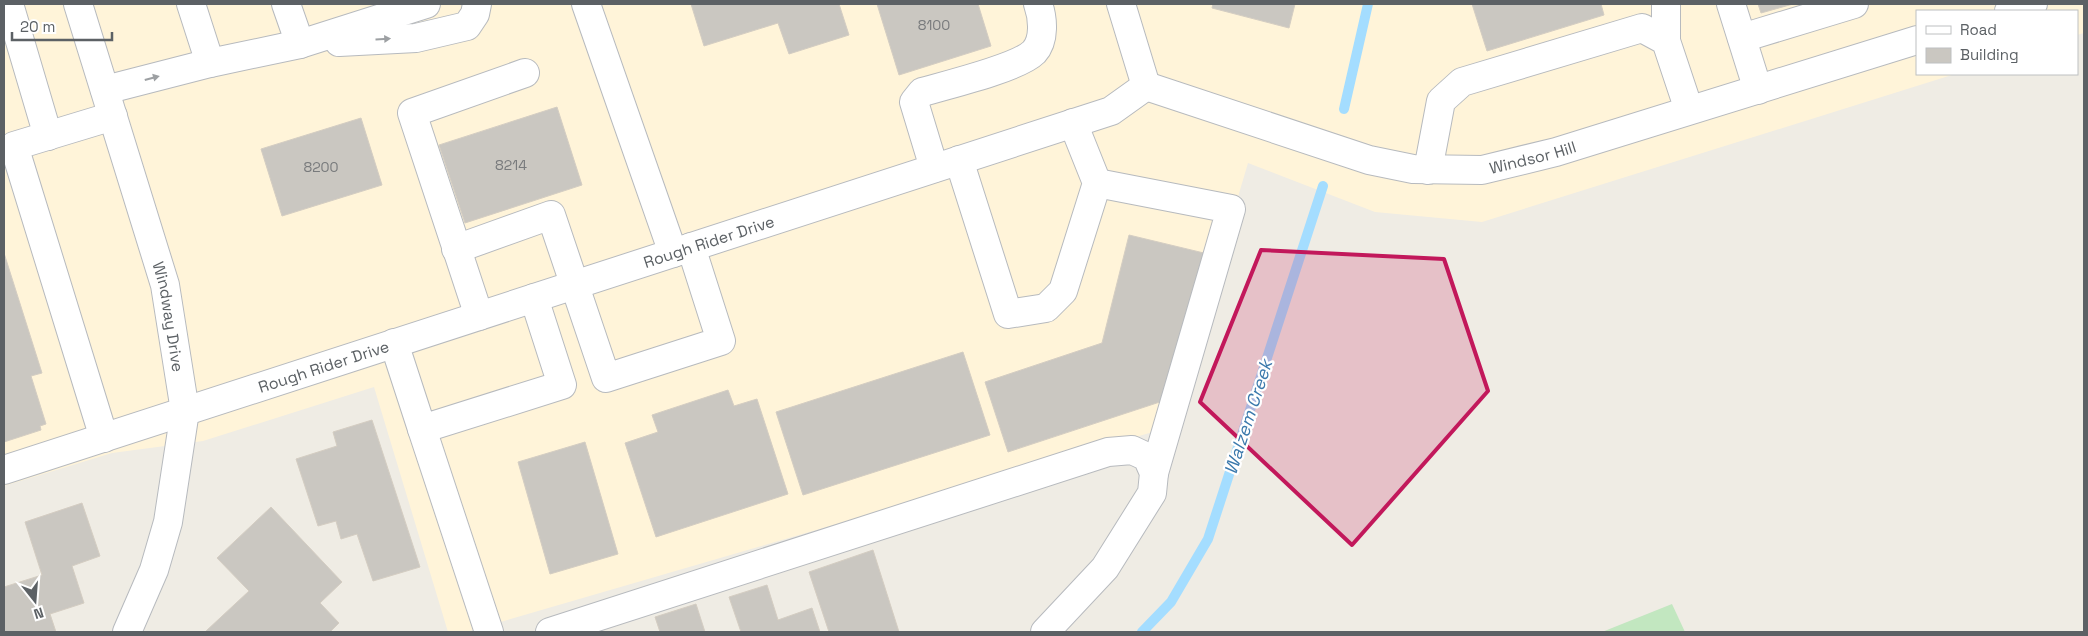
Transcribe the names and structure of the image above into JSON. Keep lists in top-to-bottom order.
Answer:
{
  "streets": {
    "street": ["Windsor Hill", "Rough Rider Drive", "Windway Drive"]
  },
  "crossings": [
    ["Windsor Hill", "Rough Rider Drive"],
    ["Rough Rider Drive", "Windway Drive"]
  ],
  "water": ["Walzem Creek"],
  "house_numbers": ["8100", "8214", "8200"],
  "legend": ["Road", "Building"],
  "scale_bar": "20 m",
  "north": "bottom"
}
